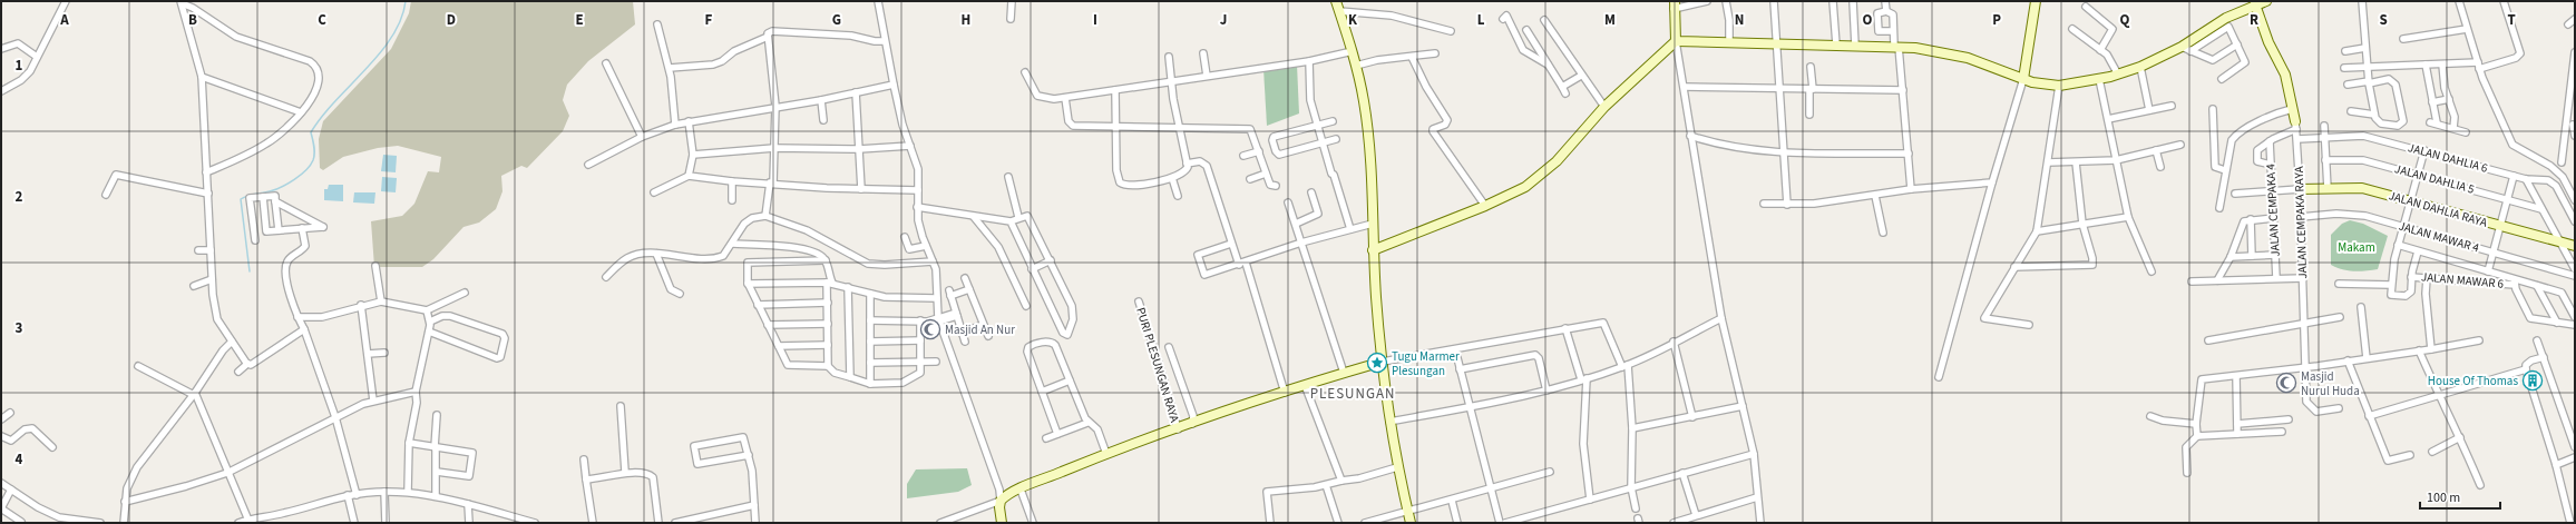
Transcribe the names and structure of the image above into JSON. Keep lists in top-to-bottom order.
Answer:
{
  "streets": {
    "street": [
      "JALAN DAHLIA 6",
      "JALAN DAHLIA 5",
      "JALAN DAHLIA RAYA",
      "JALAN CEMPAKA 4",
      "JALAN CEMPAKA RAYA",
      "JALAN MAWAR 4",
      "JALAN MAWAR 6",
      "PURI PLESUNGAN RAYA"
    ]
  },
  "crossings": [
    ["JALAN DAHLIA 6", "JALAN CEMPAKA RAYA"],
    ["JALAN DAHLIA RAYA", "JALAN CEMPAKA RAYA"],
    ["JALAN CEMPAKA RAYA", "JALAN MAWAR 4"]
  ],
  "districts": ["PLESUNGAN"],
  "parks": ["Makam"],
  "places": {
    "mosque": ["Masjid An Nur", "Masjid Nurul Huda"],
    "place": ["Tugu Marmer Plesungan"],
    "building": ["House Of Thomas"]
  },
  "scale_bar": "100 m",
  "grid": {
    "columns": [
      "A",
      "B",
      "C",
      "D",
      "E",
      "F",
      "G",
      "H",
      "I",
      "J",
      "K",
      "L",
      "M",
      "N",
      "O",
      "P",
      "Q",
      "R",
      "S",
      "T"
    ],
    "rows": [
      "1",
      "2",
      "3",
      "4"
    ]
  }
}
